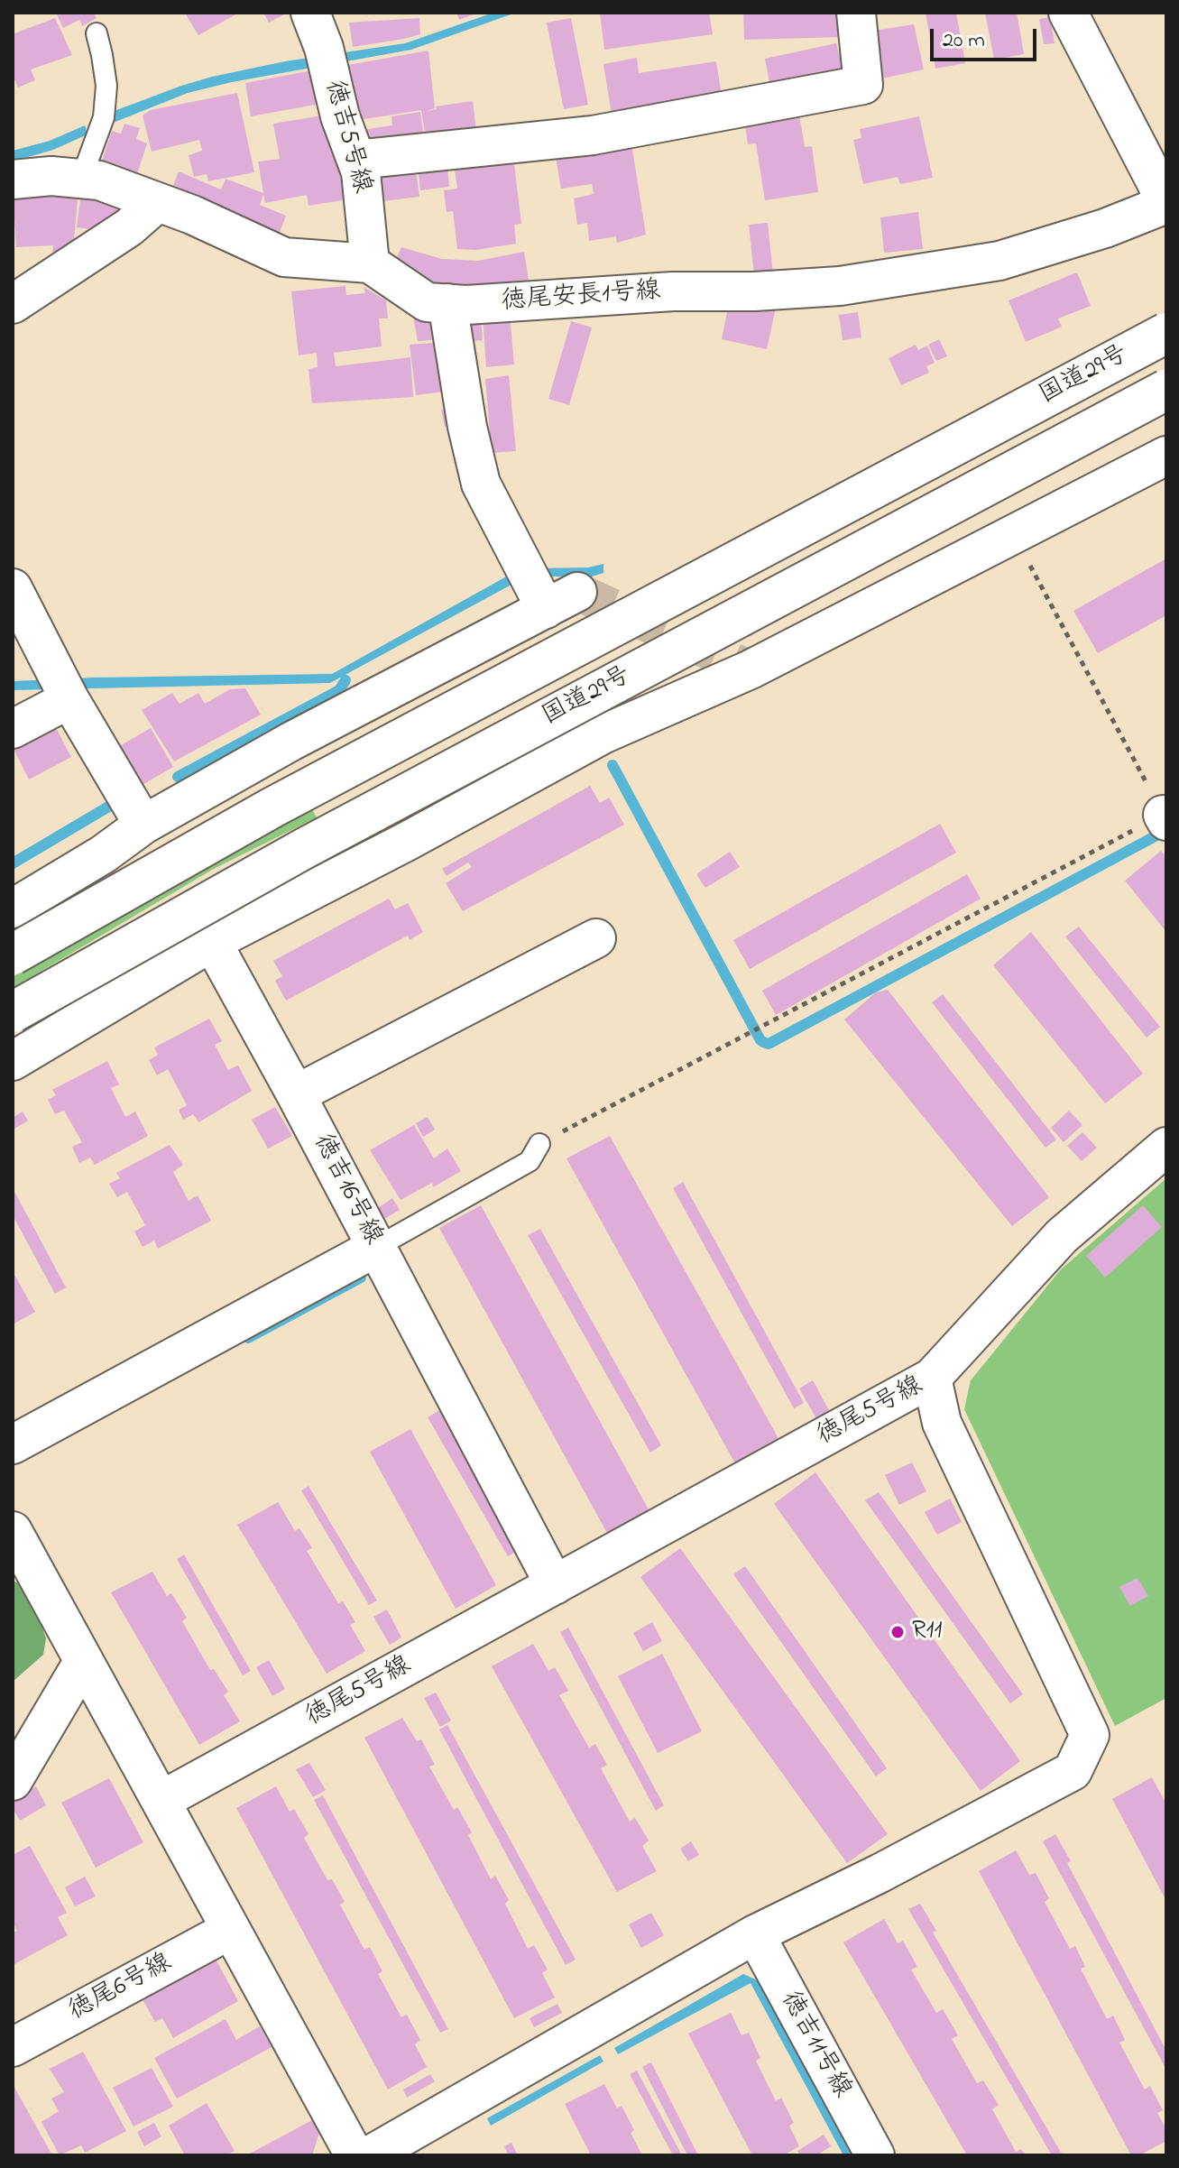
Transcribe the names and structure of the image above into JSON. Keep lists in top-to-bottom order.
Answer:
{
  "streets": {
    "highway": ["国道29号"],
    "street": [
      "徳吉5号線",
      "徳尾安長1号線",
      "徳吉16号線",
      "徳尾5号線",
      "徳尾6号線",
      "徳吉11号線"
    ]
  },
  "crossings": [
    ["徳吉5号線", "徳尾安長1号線"],
    ["徳吉16号線", "徳尾5号線"],
    ["徳尾5号線", "徳吉11号線"]
  ],
  "places": ["R11"],
  "scale_bar": "20 m"
}
